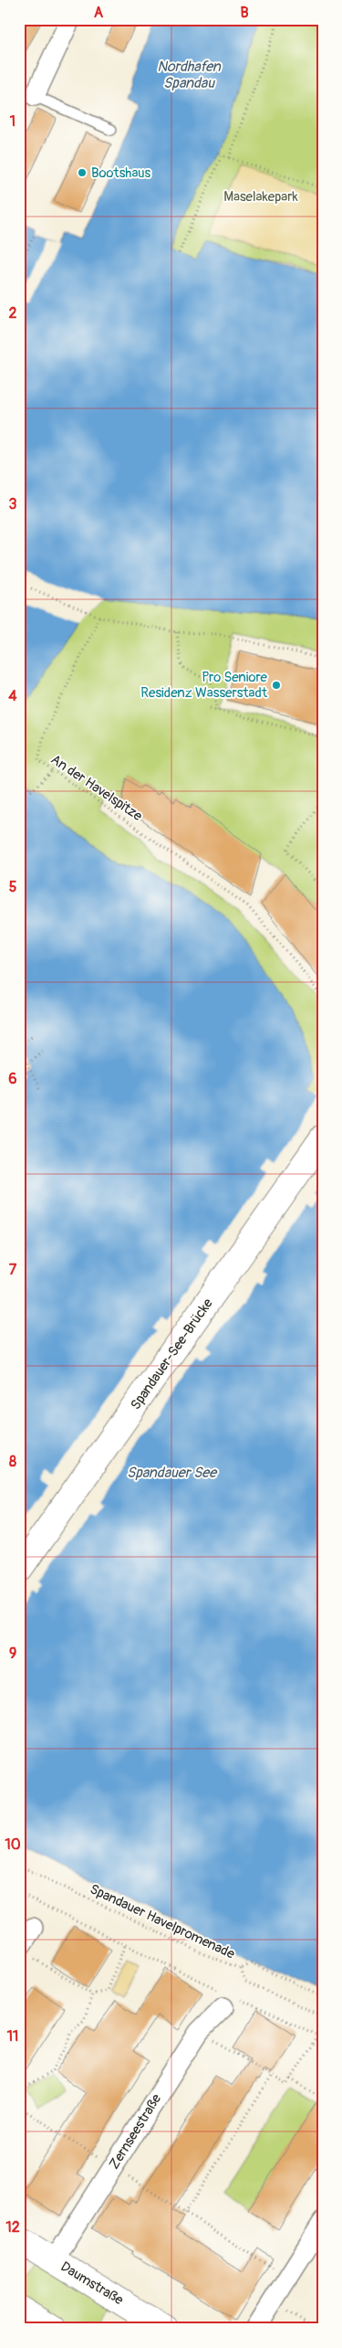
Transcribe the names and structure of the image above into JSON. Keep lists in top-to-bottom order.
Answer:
{
  "streets": {
    "street": ["Spandauer-See-Brücke", "Zernseestraße", "Daumstraße"],
    "path": ["An der Havelspitze", "Spandauer Havelpromenade"]
  },
  "crossings": [
    ["Zernseestraße", "Daumstraße"]
  ],
  "water": ["Nordhafen Spandau", "Spandauer See"],
  "parks": ["Maselakepark"],
  "places": ["Bootshaus", "Pro Seniore Residenz Wasserstadt"],
  "grid": {
    "columns": ["A", "B"],
    "rows": [
      "1",
      "2",
      "3",
      "4",
      "5",
      "6",
      "7",
      "8",
      "9",
      "10",
      "11",
      "12"
    ]
  }
}
